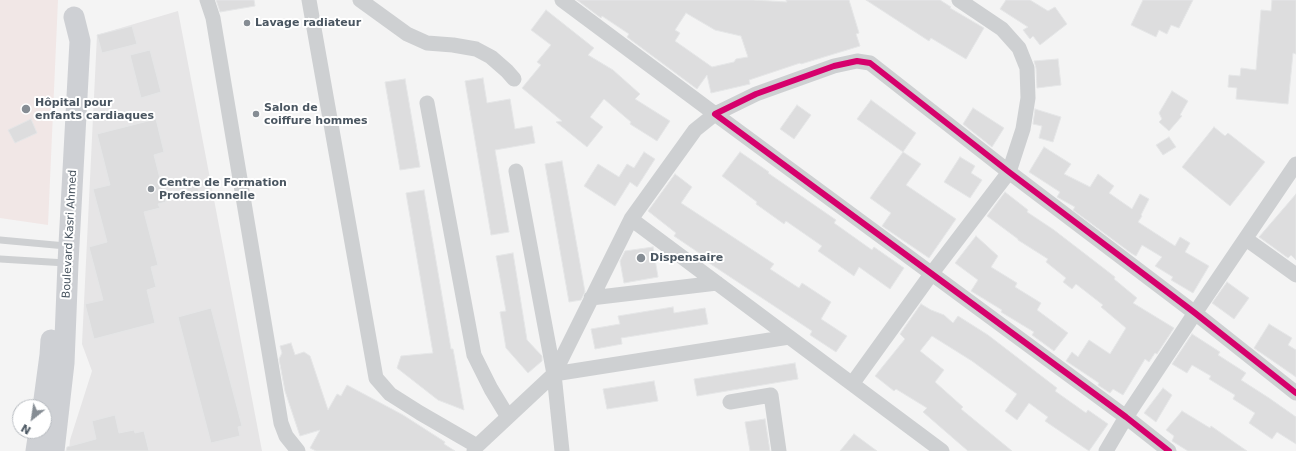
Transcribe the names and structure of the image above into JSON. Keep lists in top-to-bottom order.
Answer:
{
  "streets": {
    "main road": ["Boulevard Kasri Ahmed"]
  },
  "places": [
    "Lavage radiateur",
    "Hôpital pour enfants cardiaques",
    "Salon de coiffure hommes",
    "Centre de Formation Professionnelle",
    "Dispensaire"
  ],
  "north": "bottom left"
}
